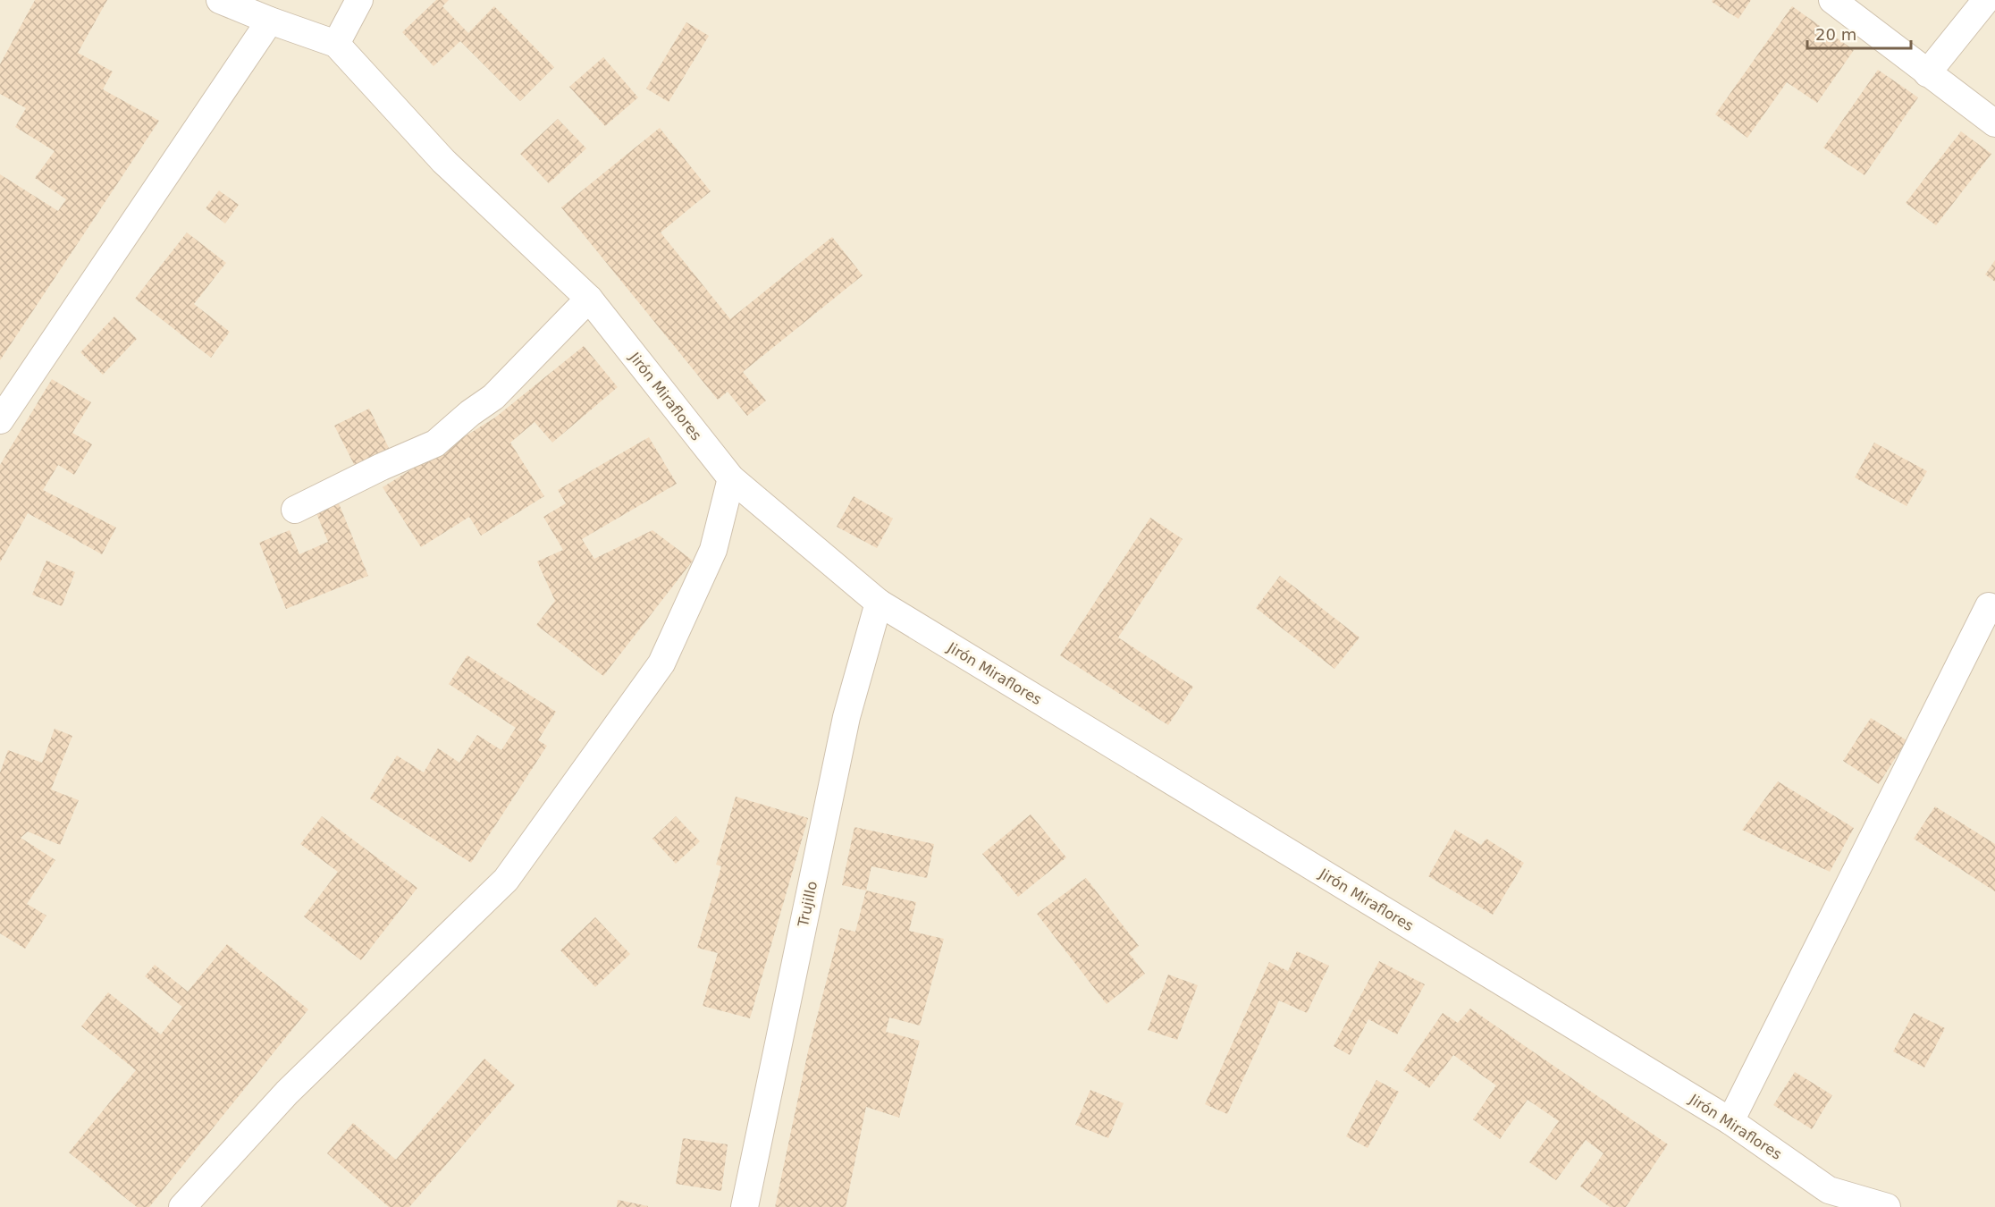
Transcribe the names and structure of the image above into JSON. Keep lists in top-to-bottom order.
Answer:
{
  "streets": {
    "street": ["Jirón Miraflores", "Trujillo"]
  },
  "crossings": [
    ["Jirón Miraflores", "Trujillo"]
  ],
  "scale_bar": "20 m"
}
